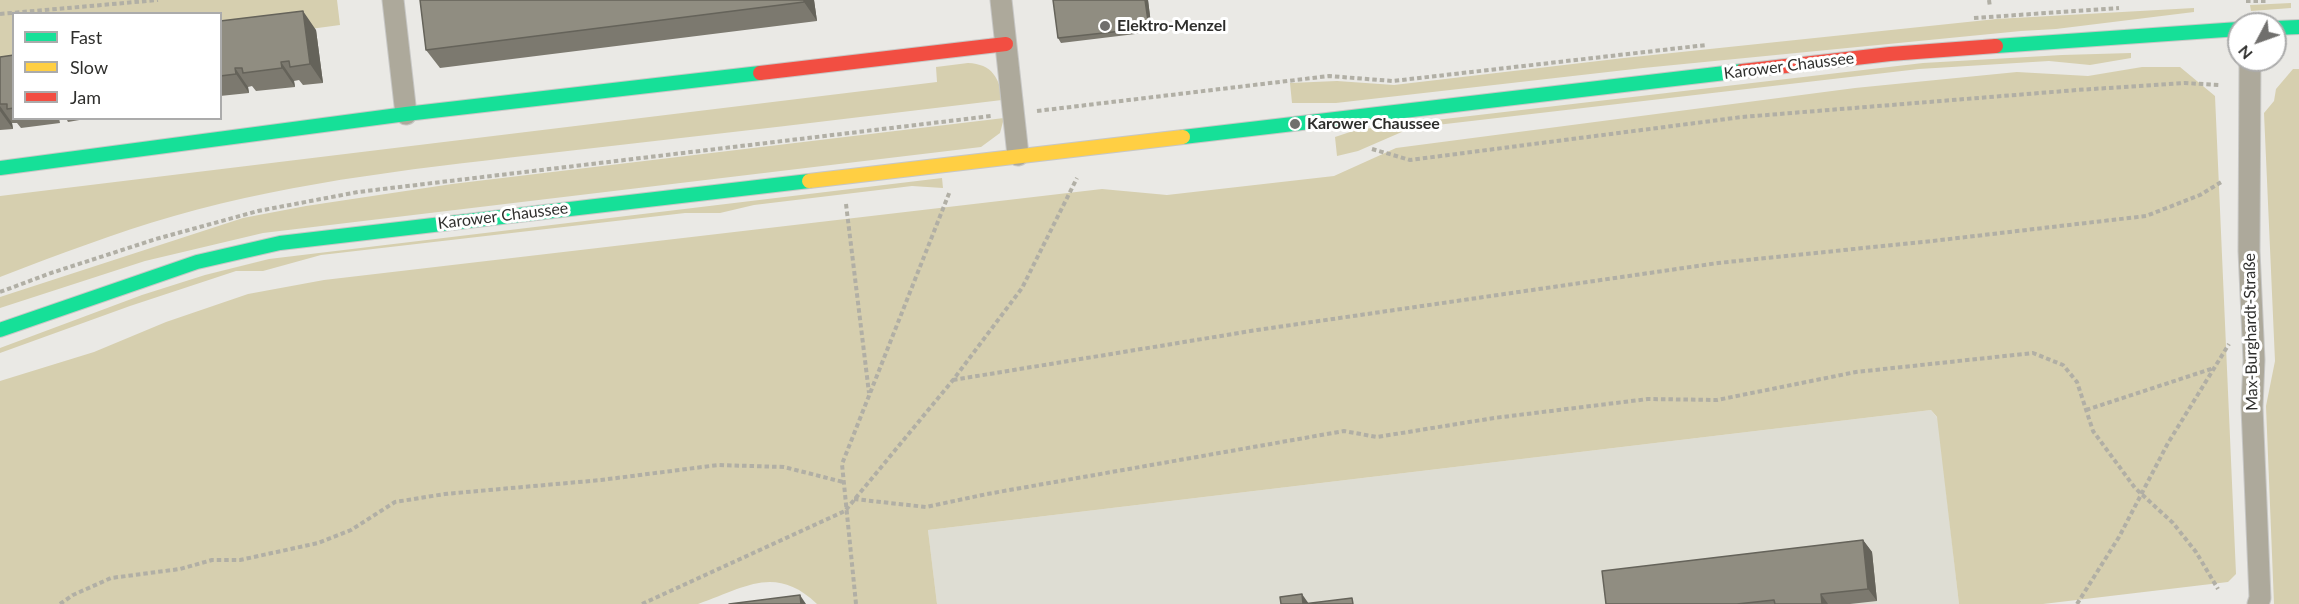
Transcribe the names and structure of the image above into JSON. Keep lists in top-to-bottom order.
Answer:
{
  "streets": {
    "main road": ["Karower Chaussee"],
    "street": ["Max-Burghardt-Straße"]
  },
  "places": ["Elektro-Menzel", "Karower Chaussee"],
  "legend": ["Fast", "Slow", "Jam"],
  "north": "bottom left"
}
